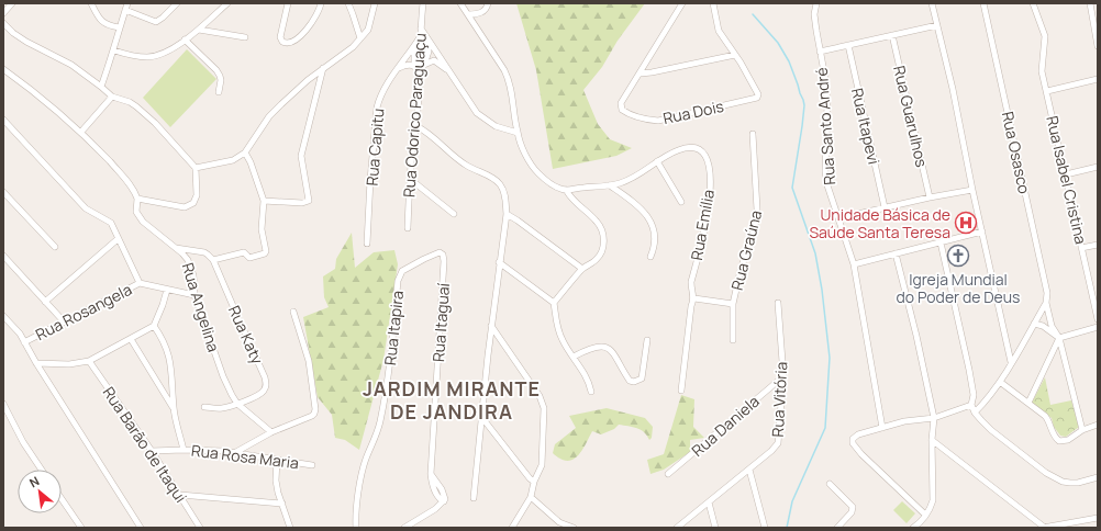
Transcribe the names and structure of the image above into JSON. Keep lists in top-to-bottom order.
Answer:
{
  "streets": {
    "street": [
      "Rua Dois",
      "Rua Odorico Paraguaçu",
      "Rua Guarulhos",
      "Rua Santo André",
      "Rua Itapevi",
      "Rua Capitu",
      "Rua Osasco",
      "Rua Isabel Cristina",
      "Rua Emília",
      "Rua Graúna",
      "Rua Angelina",
      "Rua Rosangela",
      "Rua Itaguaí",
      "Rua Itapira",
      "Rua Katy",
      "Rua Vitória",
      "Rua Daniela",
      "Rua Barão de Itaqui",
      "Rua Rosa Maria"
    ]
  },
  "crossings": [
    ["Rua Odorico Paraguaçu", "Rua Capitu"],
    ["Rua Angelina", "Rua Rosangela"],
    ["Rua Angelina", "Rua Katy"],
    ["Rua Itaguaí", "Rua Itapira"],
    ["Rua Vitória", "Rua Daniela"],
    ["Rua Barão de Itaqui", "Rua Rosa Maria"]
  ],
  "districts": ["JARDIM MIRANTE DE JANDIRA"],
  "places": {
    "hospital": ["Unidade Básica de Saúde Santa Teresa"],
    "church": ["Igreja Mundial do Poder de Deus"]
  },
  "north": "top left"
}
